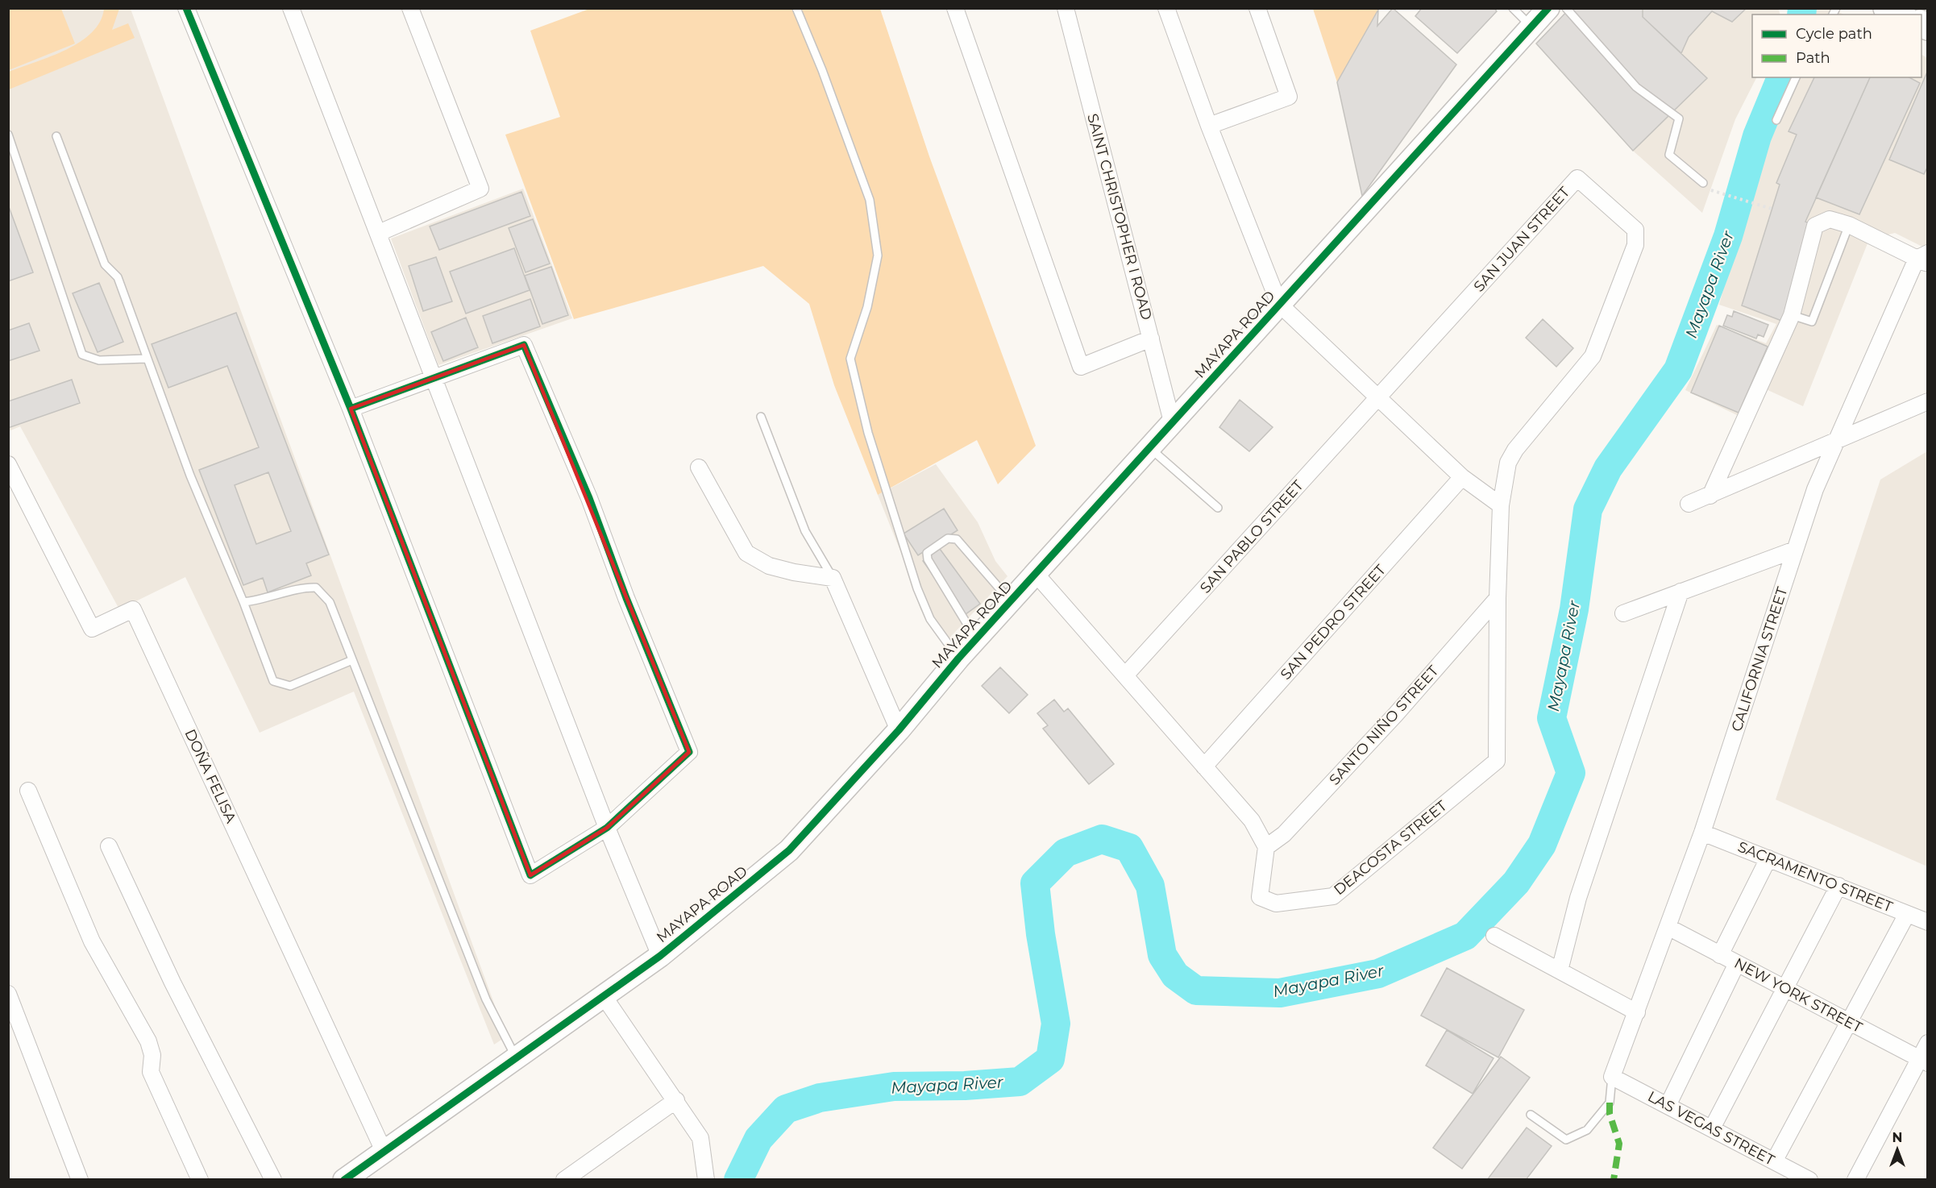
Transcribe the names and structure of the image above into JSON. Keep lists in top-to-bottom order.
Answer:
{
  "streets": {
    "main road": ["MAYAPA ROAD"],
    "street": [
      "SAINT CHRISTOPHER I ROAD",
      "SAN JUAN STREET",
      "SAN PABLO STREET",
      "SAN PEDRO STREET",
      "CALIFORNIA STREET",
      "SANTO NIÑO STREET",
      "DOÑA FELISA",
      "DEACOSTA STREET",
      "SACRAMENTO STREET",
      "NEW YORK STREET",
      "LAS VEGAS STREET"
    ]
  },
  "crossings": [
    ["SAINT CHRISTOPHER I ROAD", "MAYAPA ROAD"],
    ["SAN JUAN STREET", "SAN PABLO STREET"],
    ["SAN JUAN STREET", "DEACOSTA STREET"],
    ["MAYAPA ROAD", "DOÑA FELISA"],
    ["CALIFORNIA STREET", "SACRAMENTO STREET"],
    ["CALIFORNIA STREET", "NEW YORK STREET"],
    ["CALIFORNIA STREET", "LAS VEGAS STREET"],
    ["SANTO NIÑO STREET", "DEACOSTA STREET"]
  ],
  "water": ["Mayapa River"],
  "legend": ["Cycle path", "Path"],
  "north": "top"
}
